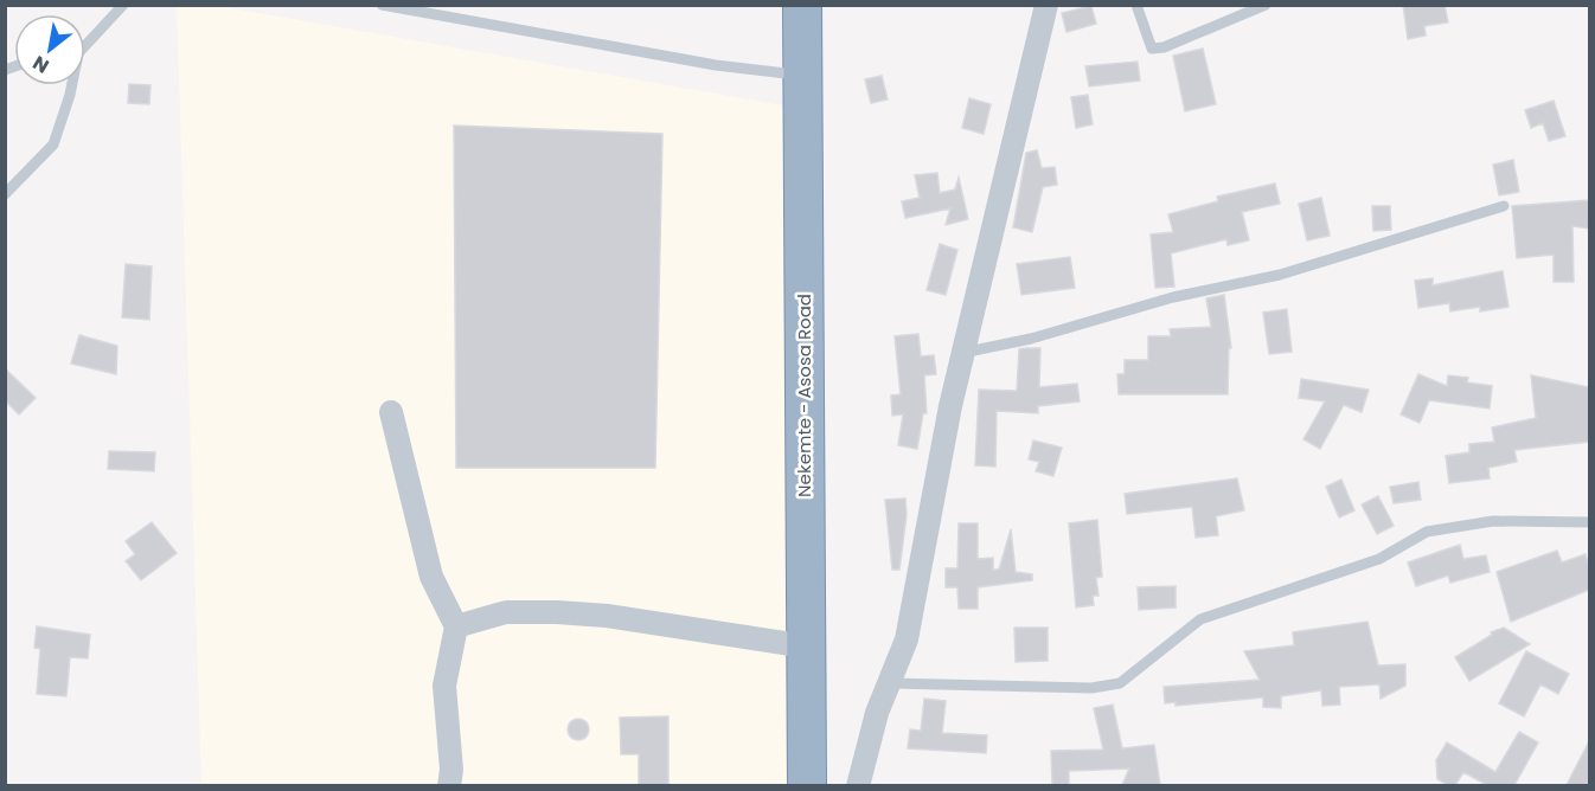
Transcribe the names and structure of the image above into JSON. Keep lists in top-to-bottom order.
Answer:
{
  "streets": {
    "highway": ["Nekemte - Asosa Road"]
  },
  "north": "bottom left"
}
